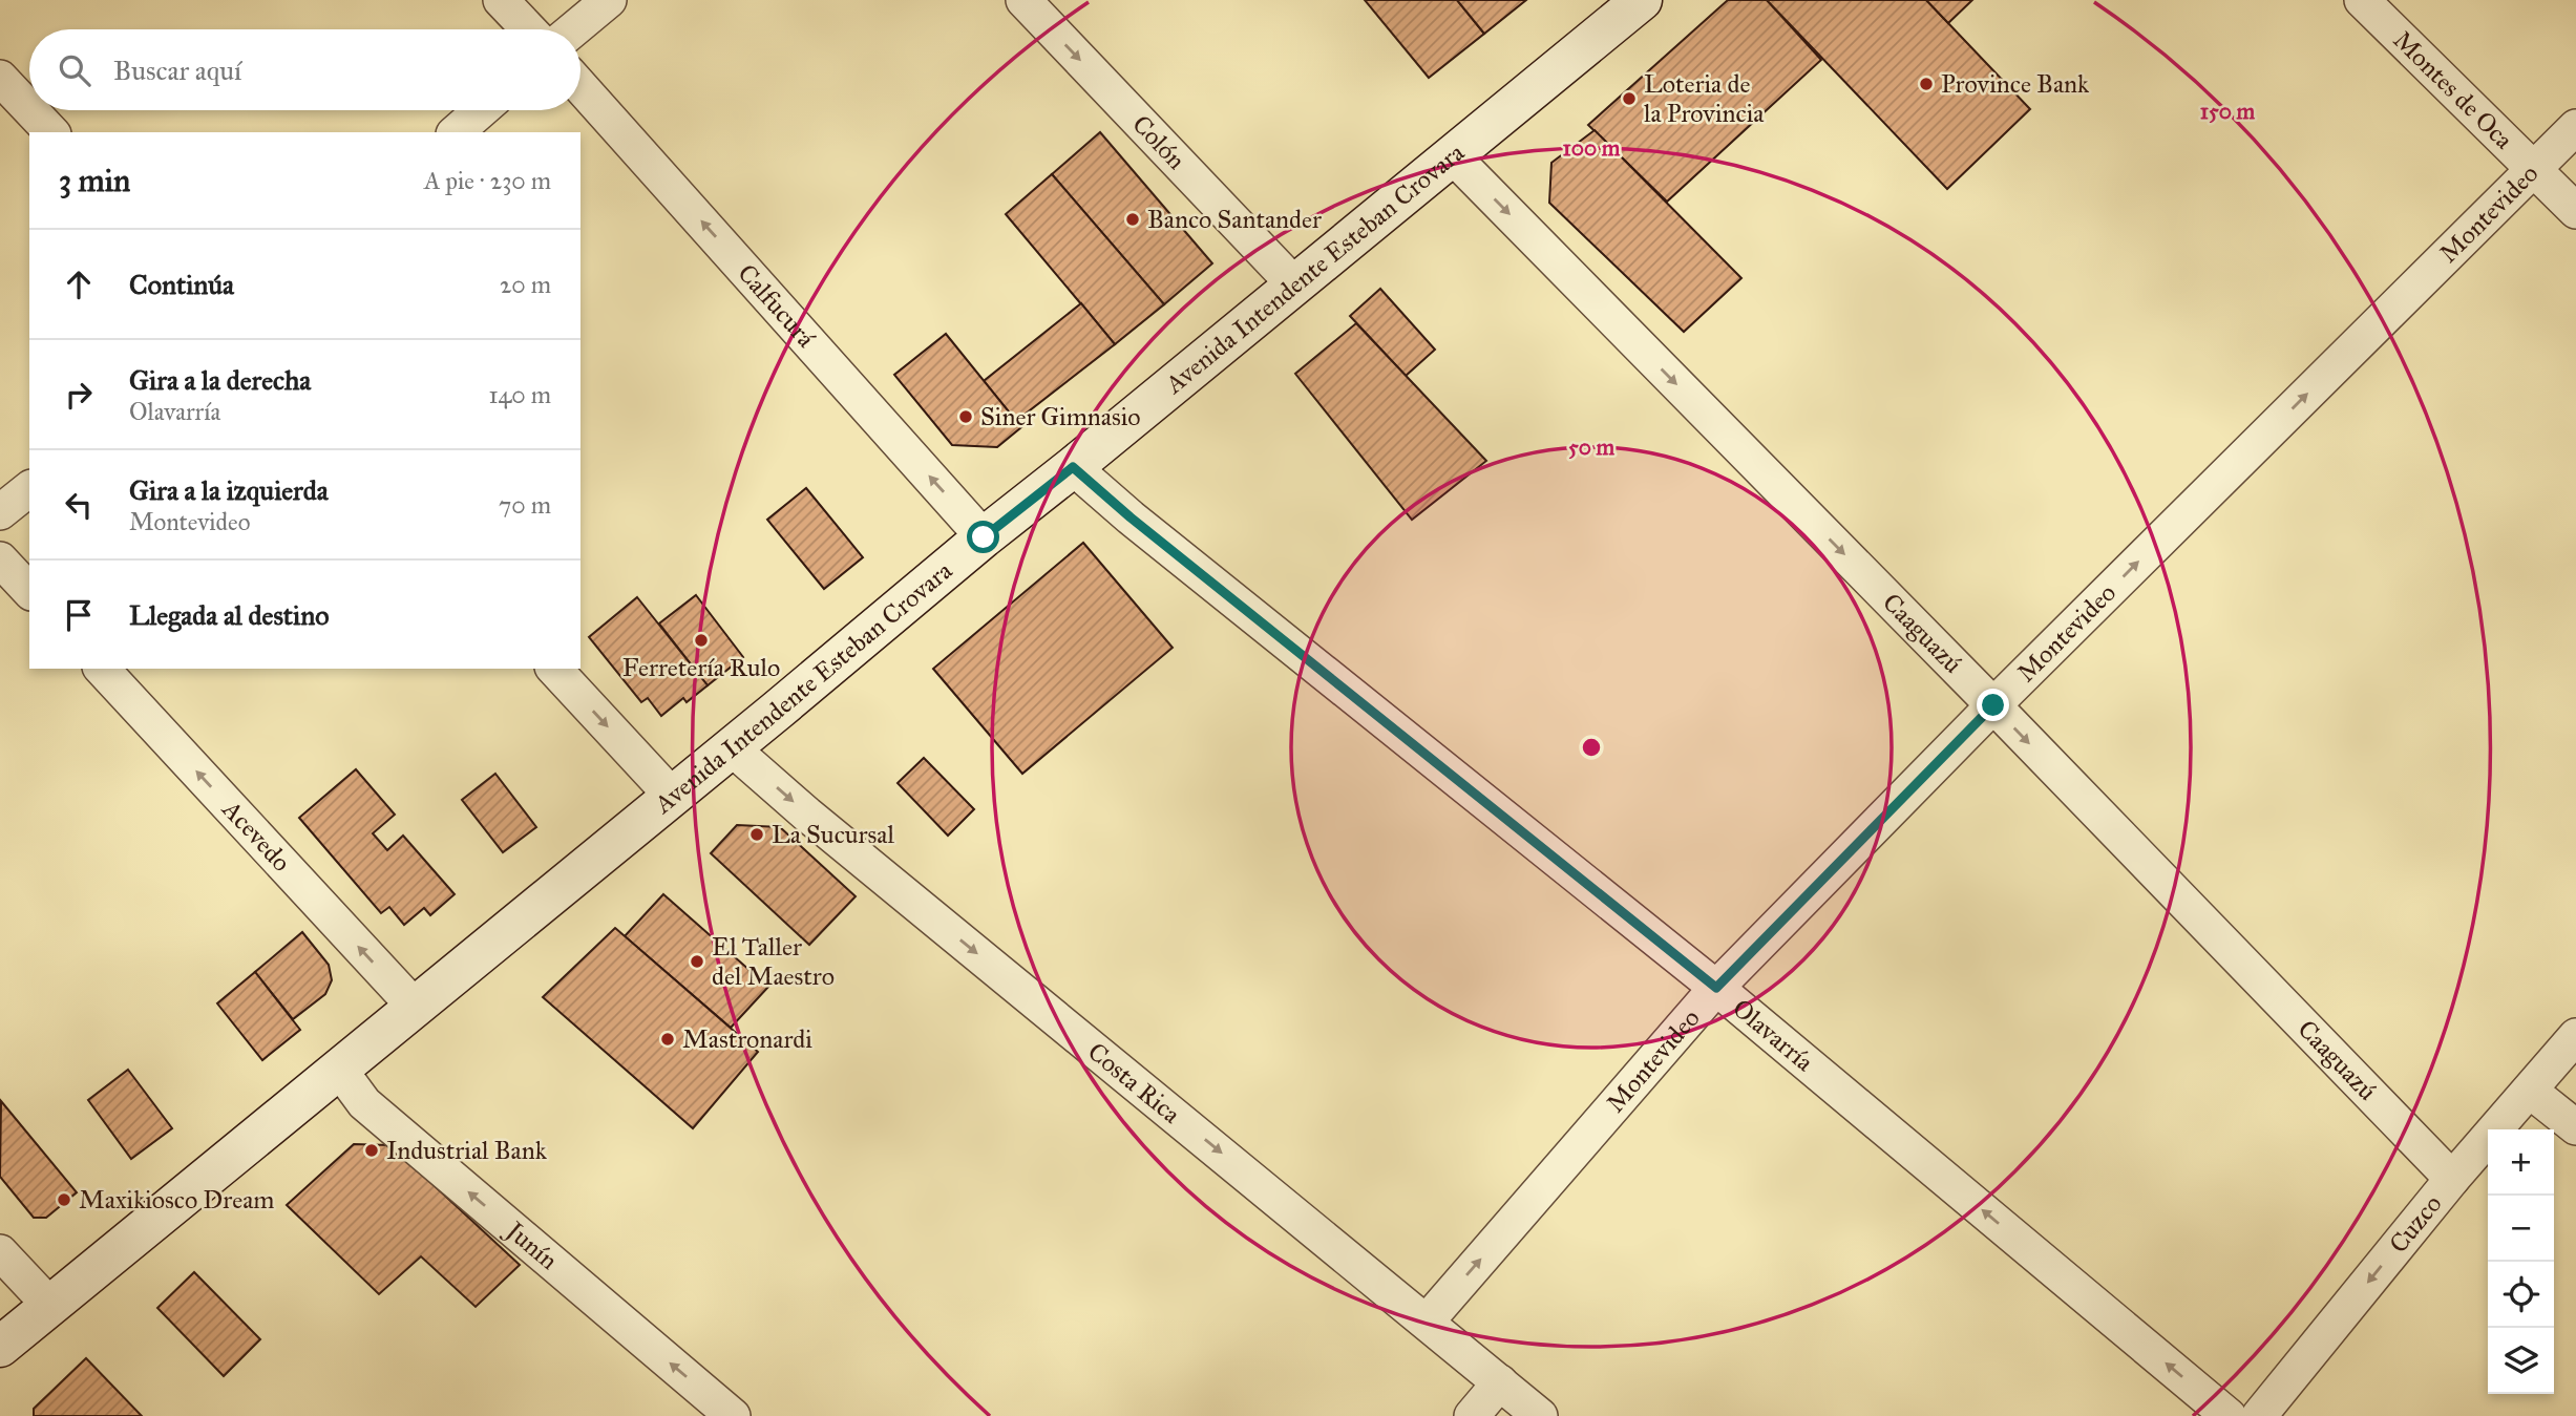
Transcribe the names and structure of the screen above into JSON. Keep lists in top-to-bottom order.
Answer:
{
  "streets": {
    "main road": ["Avenida Intendente Esteban Crovara"],
    "street": [
      "Montes de Oca",
      "Colón",
      "Montevideo",
      "Calfucurá",
      "Caaguazú",
      "Acevedo",
      "Olavarría",
      "Costa Rica",
      "Cuzco",
      "Junín"
    ]
  },
  "crossings": [
    ["Montes de Oca", "Montevideo"],
    ["Colón", "Avenida Intendente Esteban Crovara"],
    ["Montevideo", "Caaguazú"],
    ["Montevideo", "Olavarría"],
    ["Montevideo", "Costa Rica"],
    ["Avenida Intendente Esteban Crovara", "Calfucurá"],
    ["Avenida Intendente Esteban Crovara", "Caaguazú"],
    ["Avenida Intendente Esteban Crovara", "Acevedo"],
    ["Avenida Intendente Esteban Crovara", "Olavarría"],
    ["Avenida Intendente Esteban Crovara", "Costa Rica"],
    ["Avenida Intendente Esteban Crovara", "Junín"],
    ["Caaguazú", "Cuzco"]
  ],
  "one_way": [
    "Colón",
    "Montevideo",
    "Calfucurá",
    "Caaguazú",
    "Acevedo",
    "Olavarría",
    "Costa Rica",
    "Cuzco",
    "Junín"
  ],
  "places": [
    "Province Bank",
    "Loteria de la Provincia",
    "Banco Santander",
    "Siner Gimnasio",
    "Ferretería Rulo",
    "La Sucursal",
    "El Taller del Maestro",
    "Mastronardi",
    "Industrial Bank",
    "Maxikiosco Dream"
  ],
  "page": {
    "search": "Buscar aquí",
    "heading": ["3 min", "A pie · 230 m"],
    "list": [
      ["Continúa", "20 m"],
      ["Gira a la derecha", "Olavarría", "140 m"],
      ["Gira a la izquierda", "Montevideo", "70 m"],
      "Llegada al destino"
    ],
    "map_buttons": ["+", "−"]
  },
  "rings": ["150 m", "100 m", "50 m"]
}
